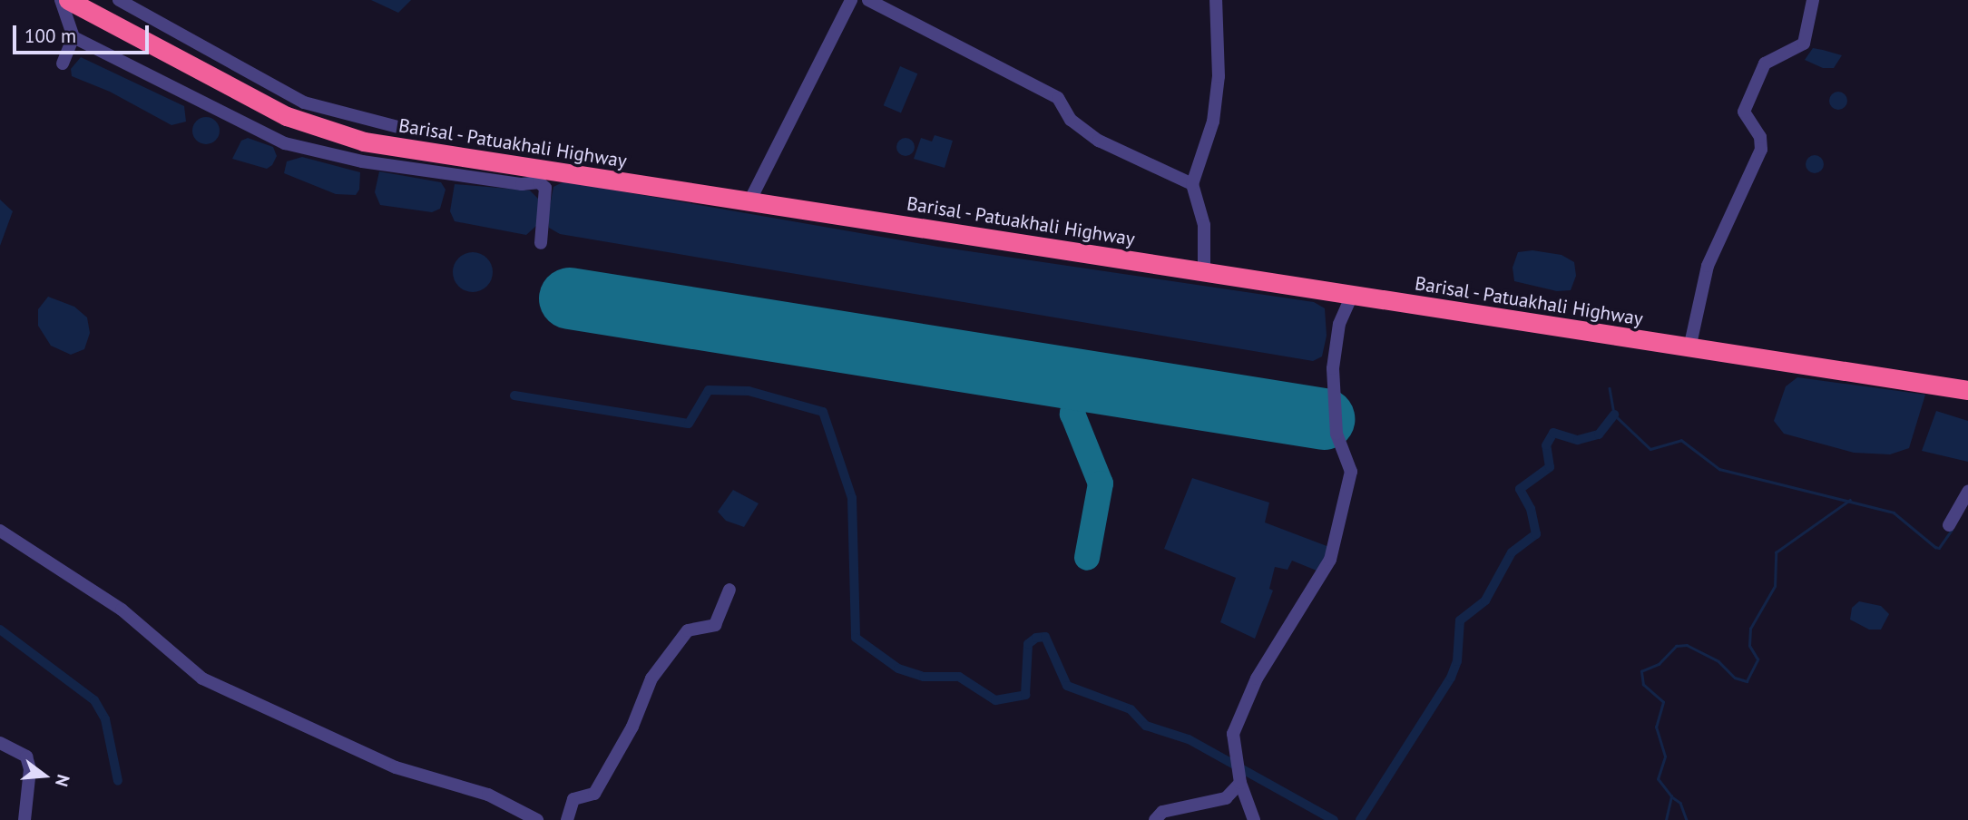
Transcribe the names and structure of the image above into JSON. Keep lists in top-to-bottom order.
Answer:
{
  "streets": {
    "highway": ["Barisal - Patuakhali Highway"]
  },
  "scale_bar": "100 m",
  "north": "right"
}
